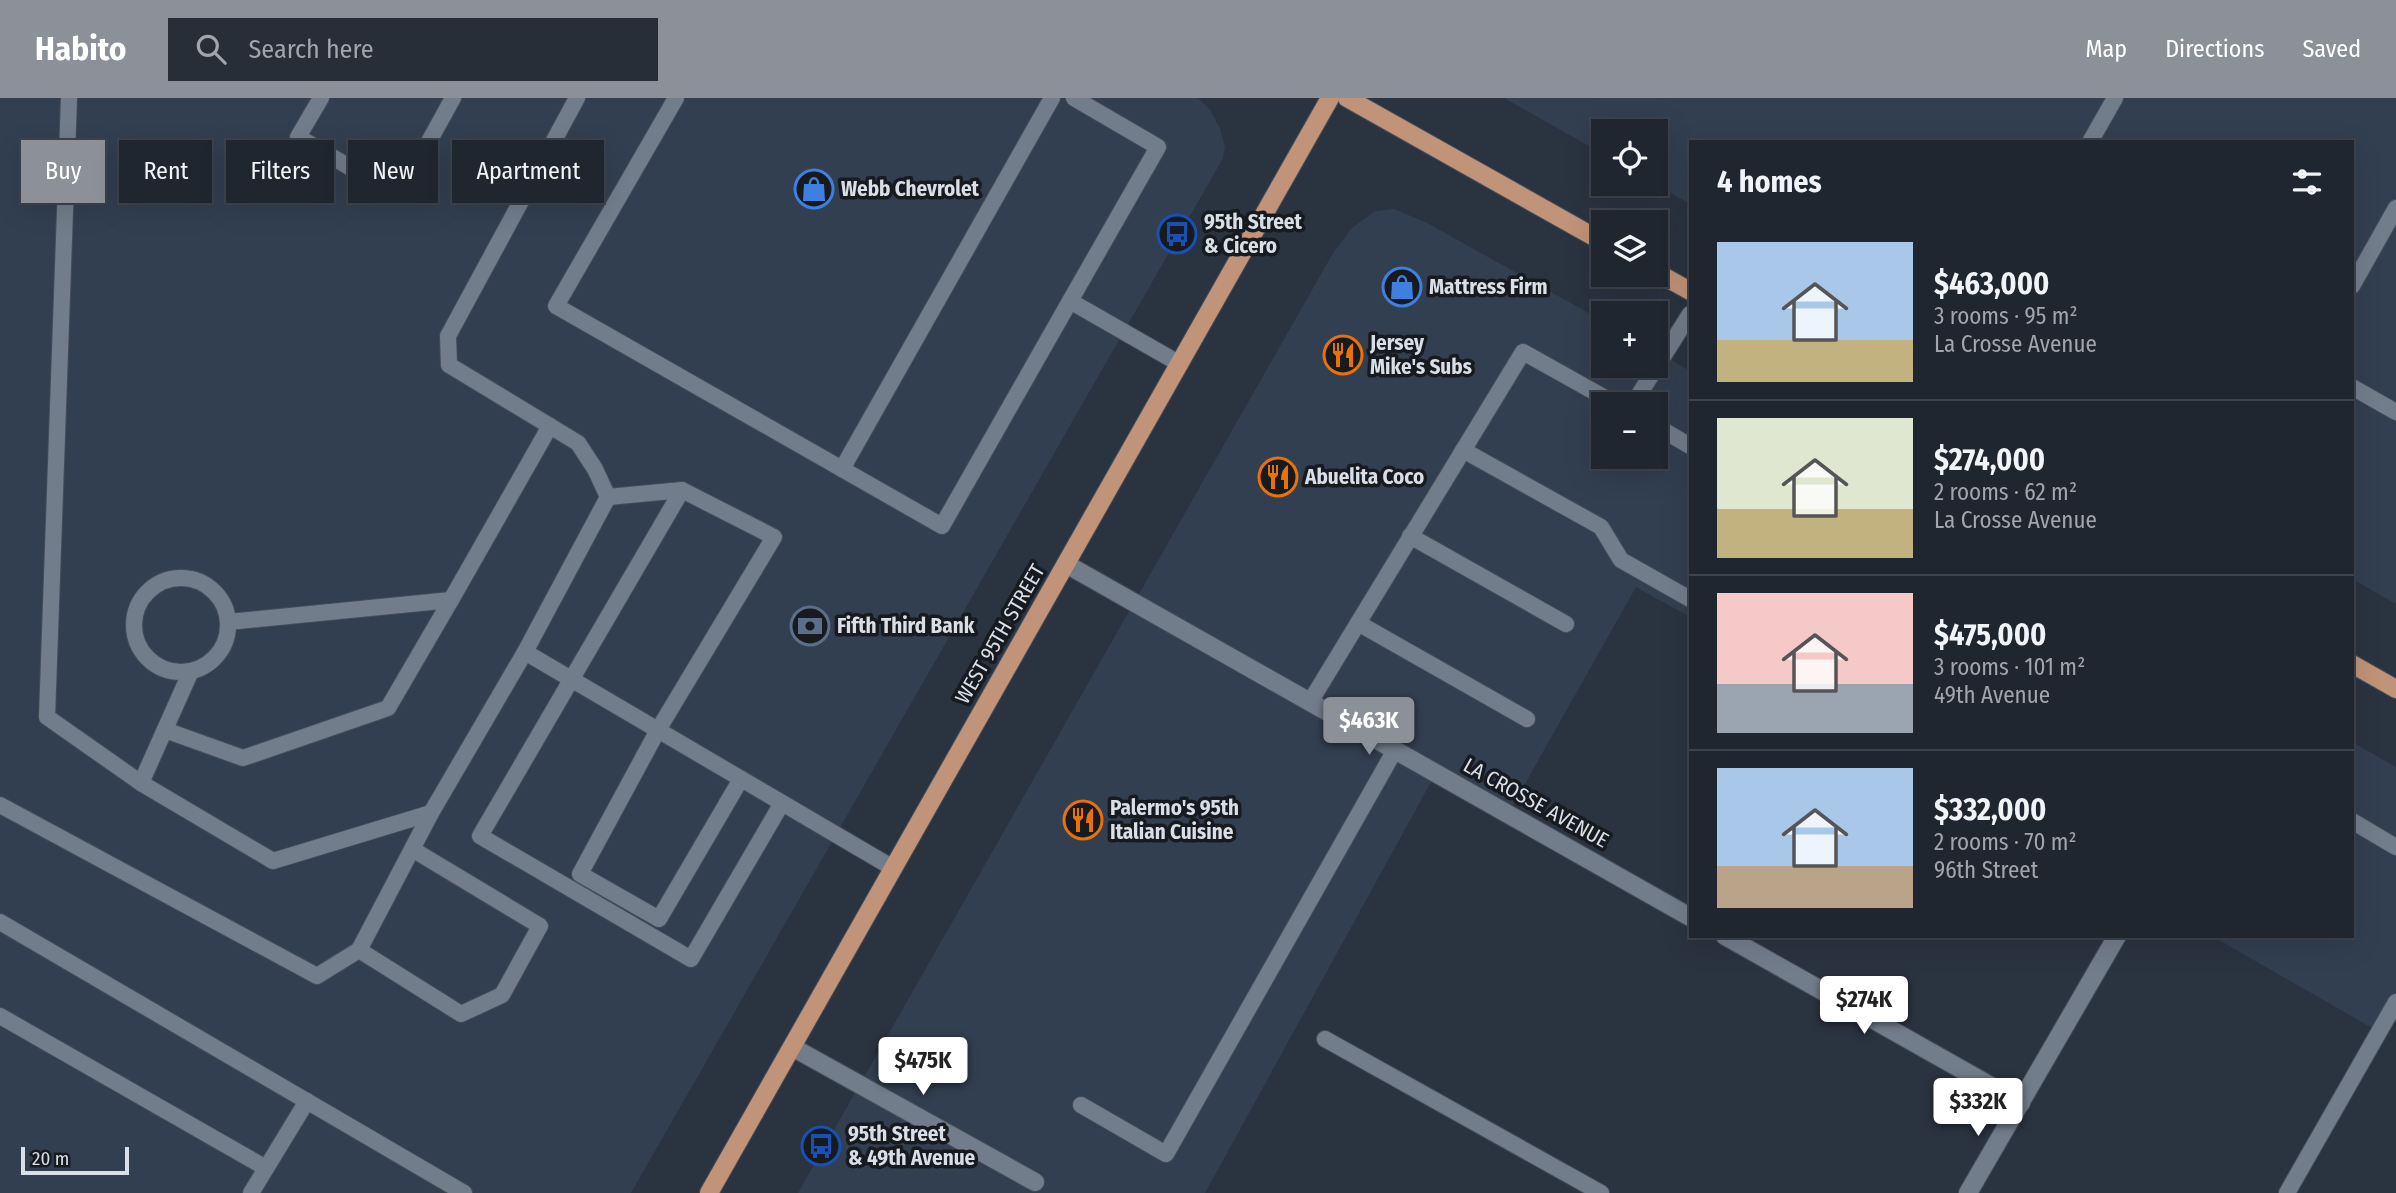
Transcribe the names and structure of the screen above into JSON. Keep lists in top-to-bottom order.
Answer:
{
  "streets": {
    "main road": ["WEST 95TH STREET"],
    "street": ["LA CROSSE AVENUE"]
  },
  "crossings": [
    ["WEST 95TH STREET", "LA CROSSE AVENUE"]
  ],
  "places": {
    "shop": ["Webb Chevrolet", "Mattress Firm"],
    "bus stop": ["95th Street & Cicero", "95th Street & 49th Avenue"],
    "restaurant": ["Jersey Mike's Subs", "Abuelita Coco", "Palermo's 95th Italian Cuisine"],
    "bank": ["Fifth Third Bank"]
  },
  "scale_bar": "20 m",
  "page": {
    "header": "Habito",
    "search": "Search here",
    "nav": ["Map", "Directions", "Saved"],
    "map_buttons": ["+", "−"],
    "chip": [
      "Buy",
      "Rent",
      "Filters",
      "New",
      "Apartment"
    ],
    "heading": "4 homes",
    "list": [
      {
        "name": "$463,000",
        "note": "3 rooms · 95 m² · La Crosse Avenue"
      },
      {
        "name": "$274,000",
        "note": "2 rooms · 62 m² · La Crosse Avenue"
      },
      {
        "name": "$475,000",
        "note": "3 rooms · 101 m² · 49th Avenue"
      },
      {
        "name": "$332,000",
        "note": "2 rooms · 70 m² · 96th Street"
      }
    ],
    "price": [
      "$463K",
      "$274K",
      "$475K",
      "$332K"
    ],
    "scale": "20 m"
  }
}
